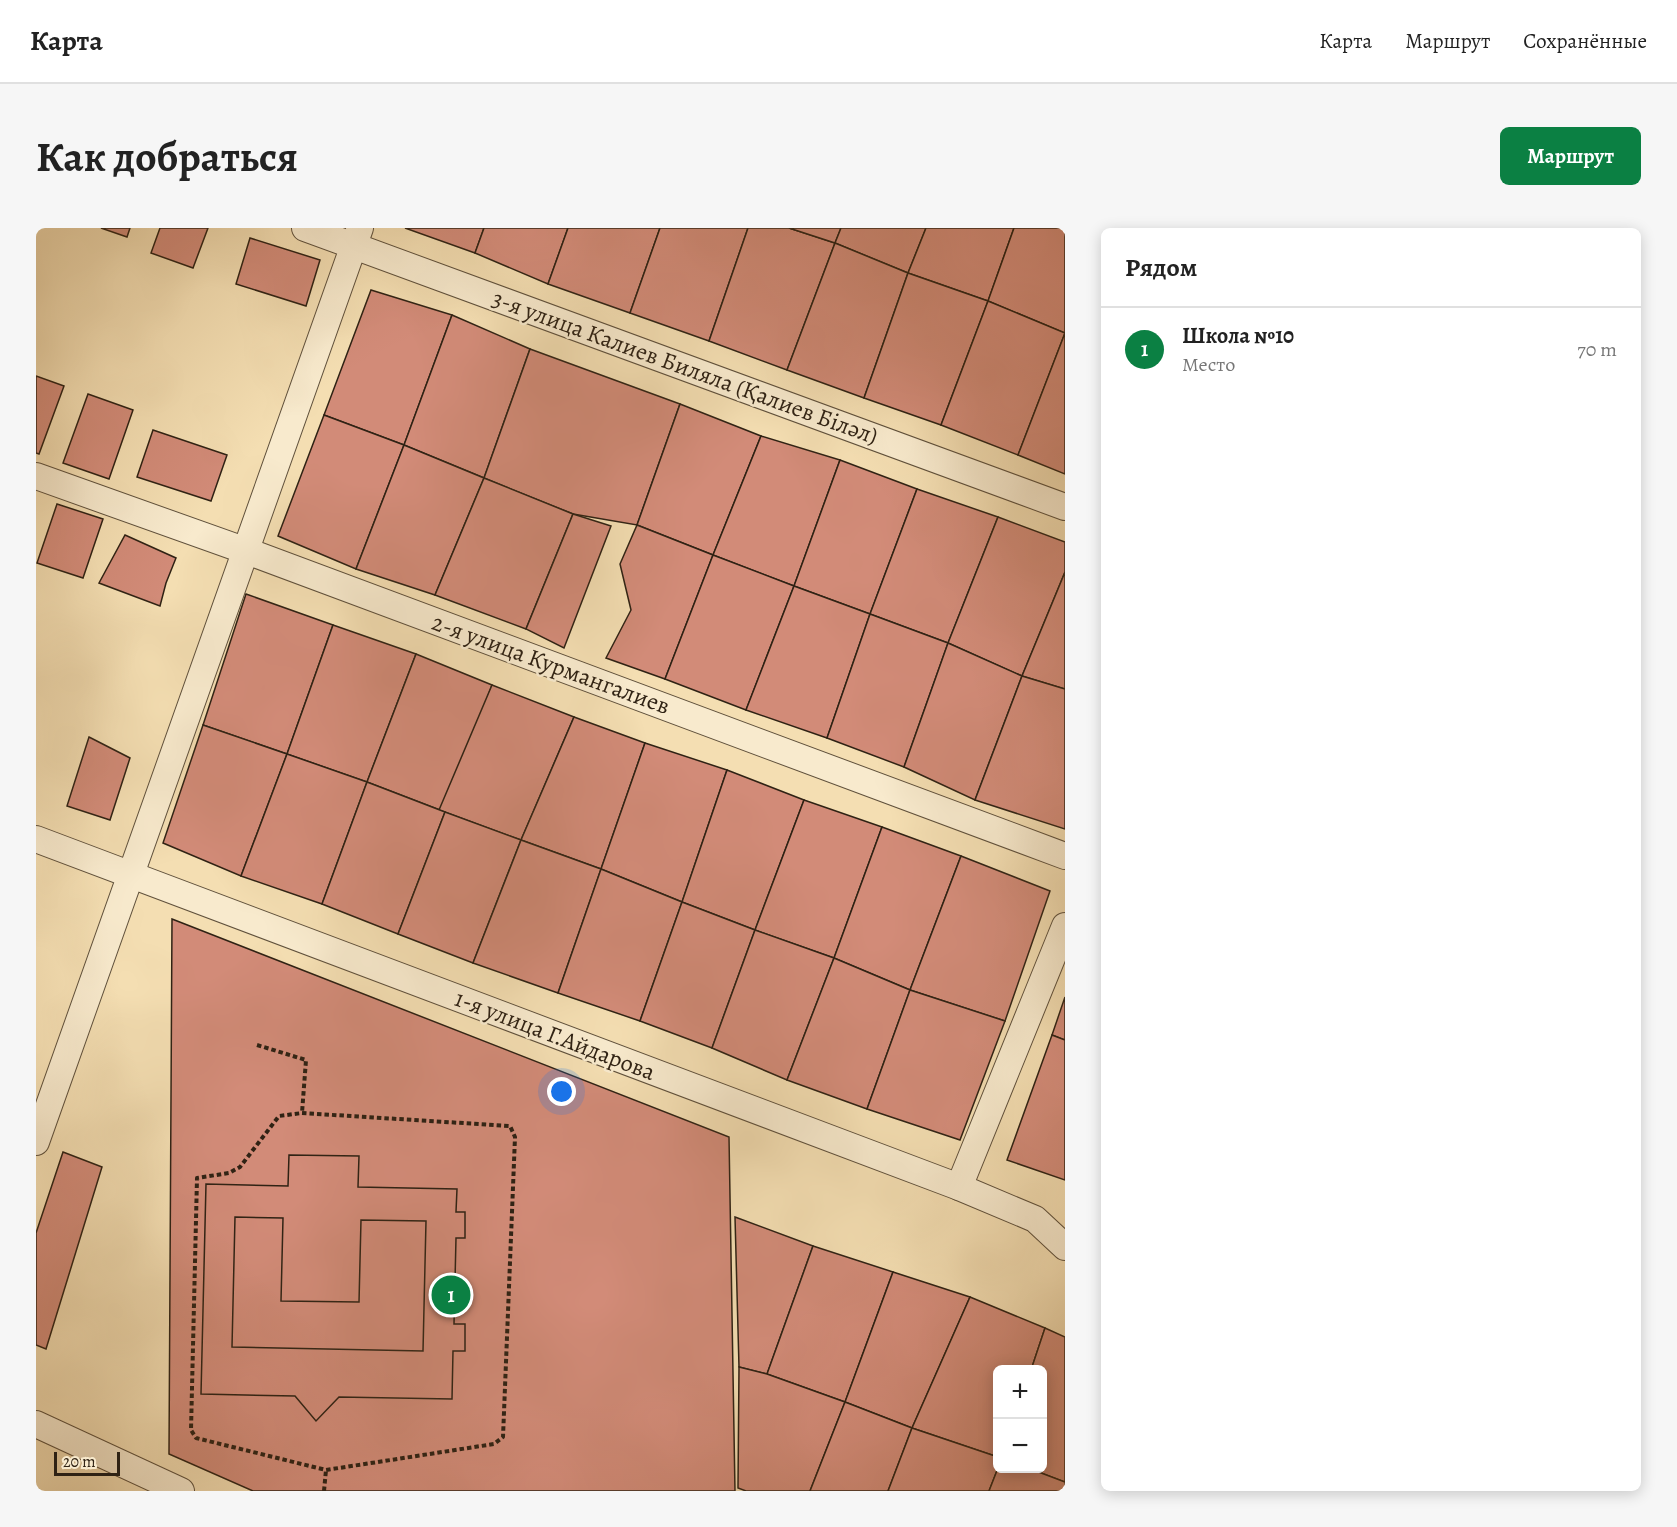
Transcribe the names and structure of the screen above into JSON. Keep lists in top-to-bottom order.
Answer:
{
  "streets": {
    "street": ["3-я улица Калиев Биляла (Қалиев Біләл)", "2-я улица Курмангалиев", "1-я улица Г.Айдарова"]
  },
  "scale_bar": "20 m",
  "page": {
    "header": "Карта",
    "nav": ["Карта", "Маршрут", "Сохранённые"],
    "buttons": "Маршрут",
    "title": "Как добраться",
    "heading": "Рядом",
    "list": [
      {
        "mark": "1",
        "name": "Школа №10",
        "note": "Место",
        "value": "70 m"
      }
    ],
    "pins": "1",
    "map_buttons": ["+", "−"],
    "scale": "20 m"
  }
}
